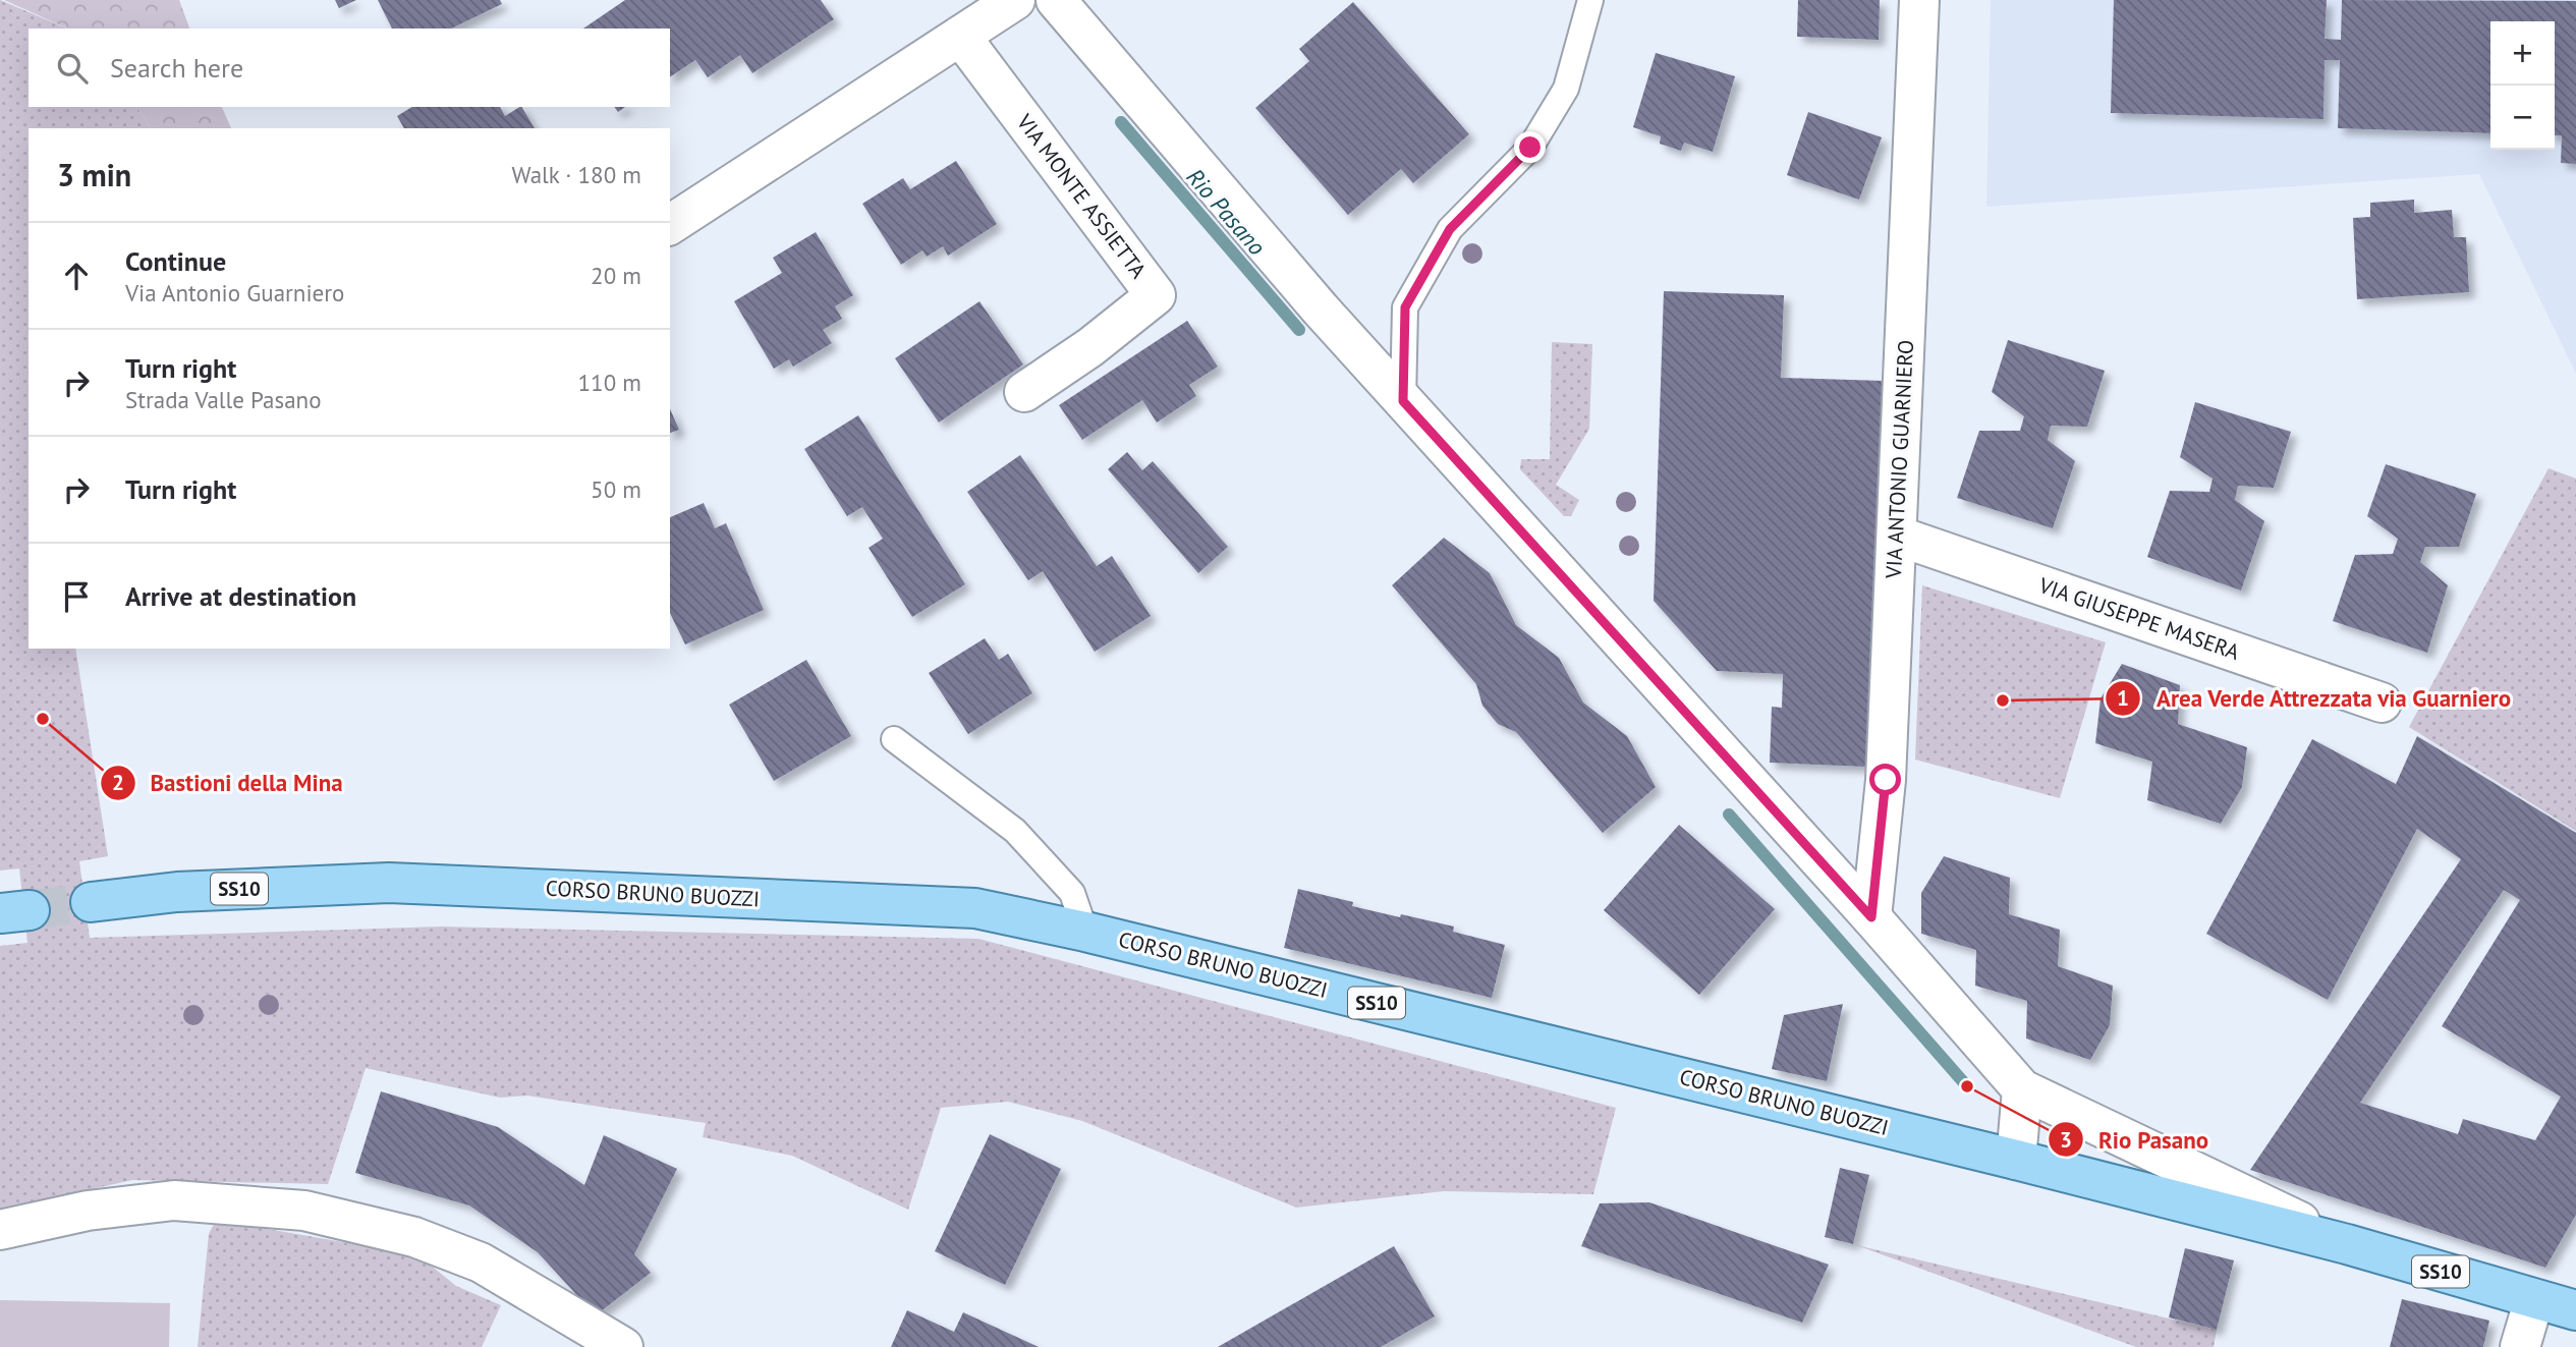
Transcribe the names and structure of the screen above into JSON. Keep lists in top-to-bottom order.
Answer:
{
  "streets": {
    "main road": ["SS10", "CORSO BRUNO BUOZZI"],
    "street": ["VIA MONTE ASSIETTA", "VIA ANTONIO GUARNIERO", "VIA GIUSEPPE MASERA"]
  },
  "crossings": [
    ["VIA ANTONIO GUARNIERO", "VIA GIUSEPPE MASERA"]
  ],
  "water": ["Rio Pasano"],
  "places": ["Area Verde Attrezzata via Guarniero", "Bastioni della Mina", "Rio Pasano"],
  "page": {
    "map_buttons": ["+", "−"],
    "search": "Search here",
    "heading": ["3 min", "Walk · 180 m"],
    "list": [
      ["Continue", "Via Antonio Guarniero", "20 m"],
      ["Turn right", "Strada Valle Pasano", "110 m"],
      ["Turn right", "50 m"],
      "Arrive at destination"
    ]
  }
}
